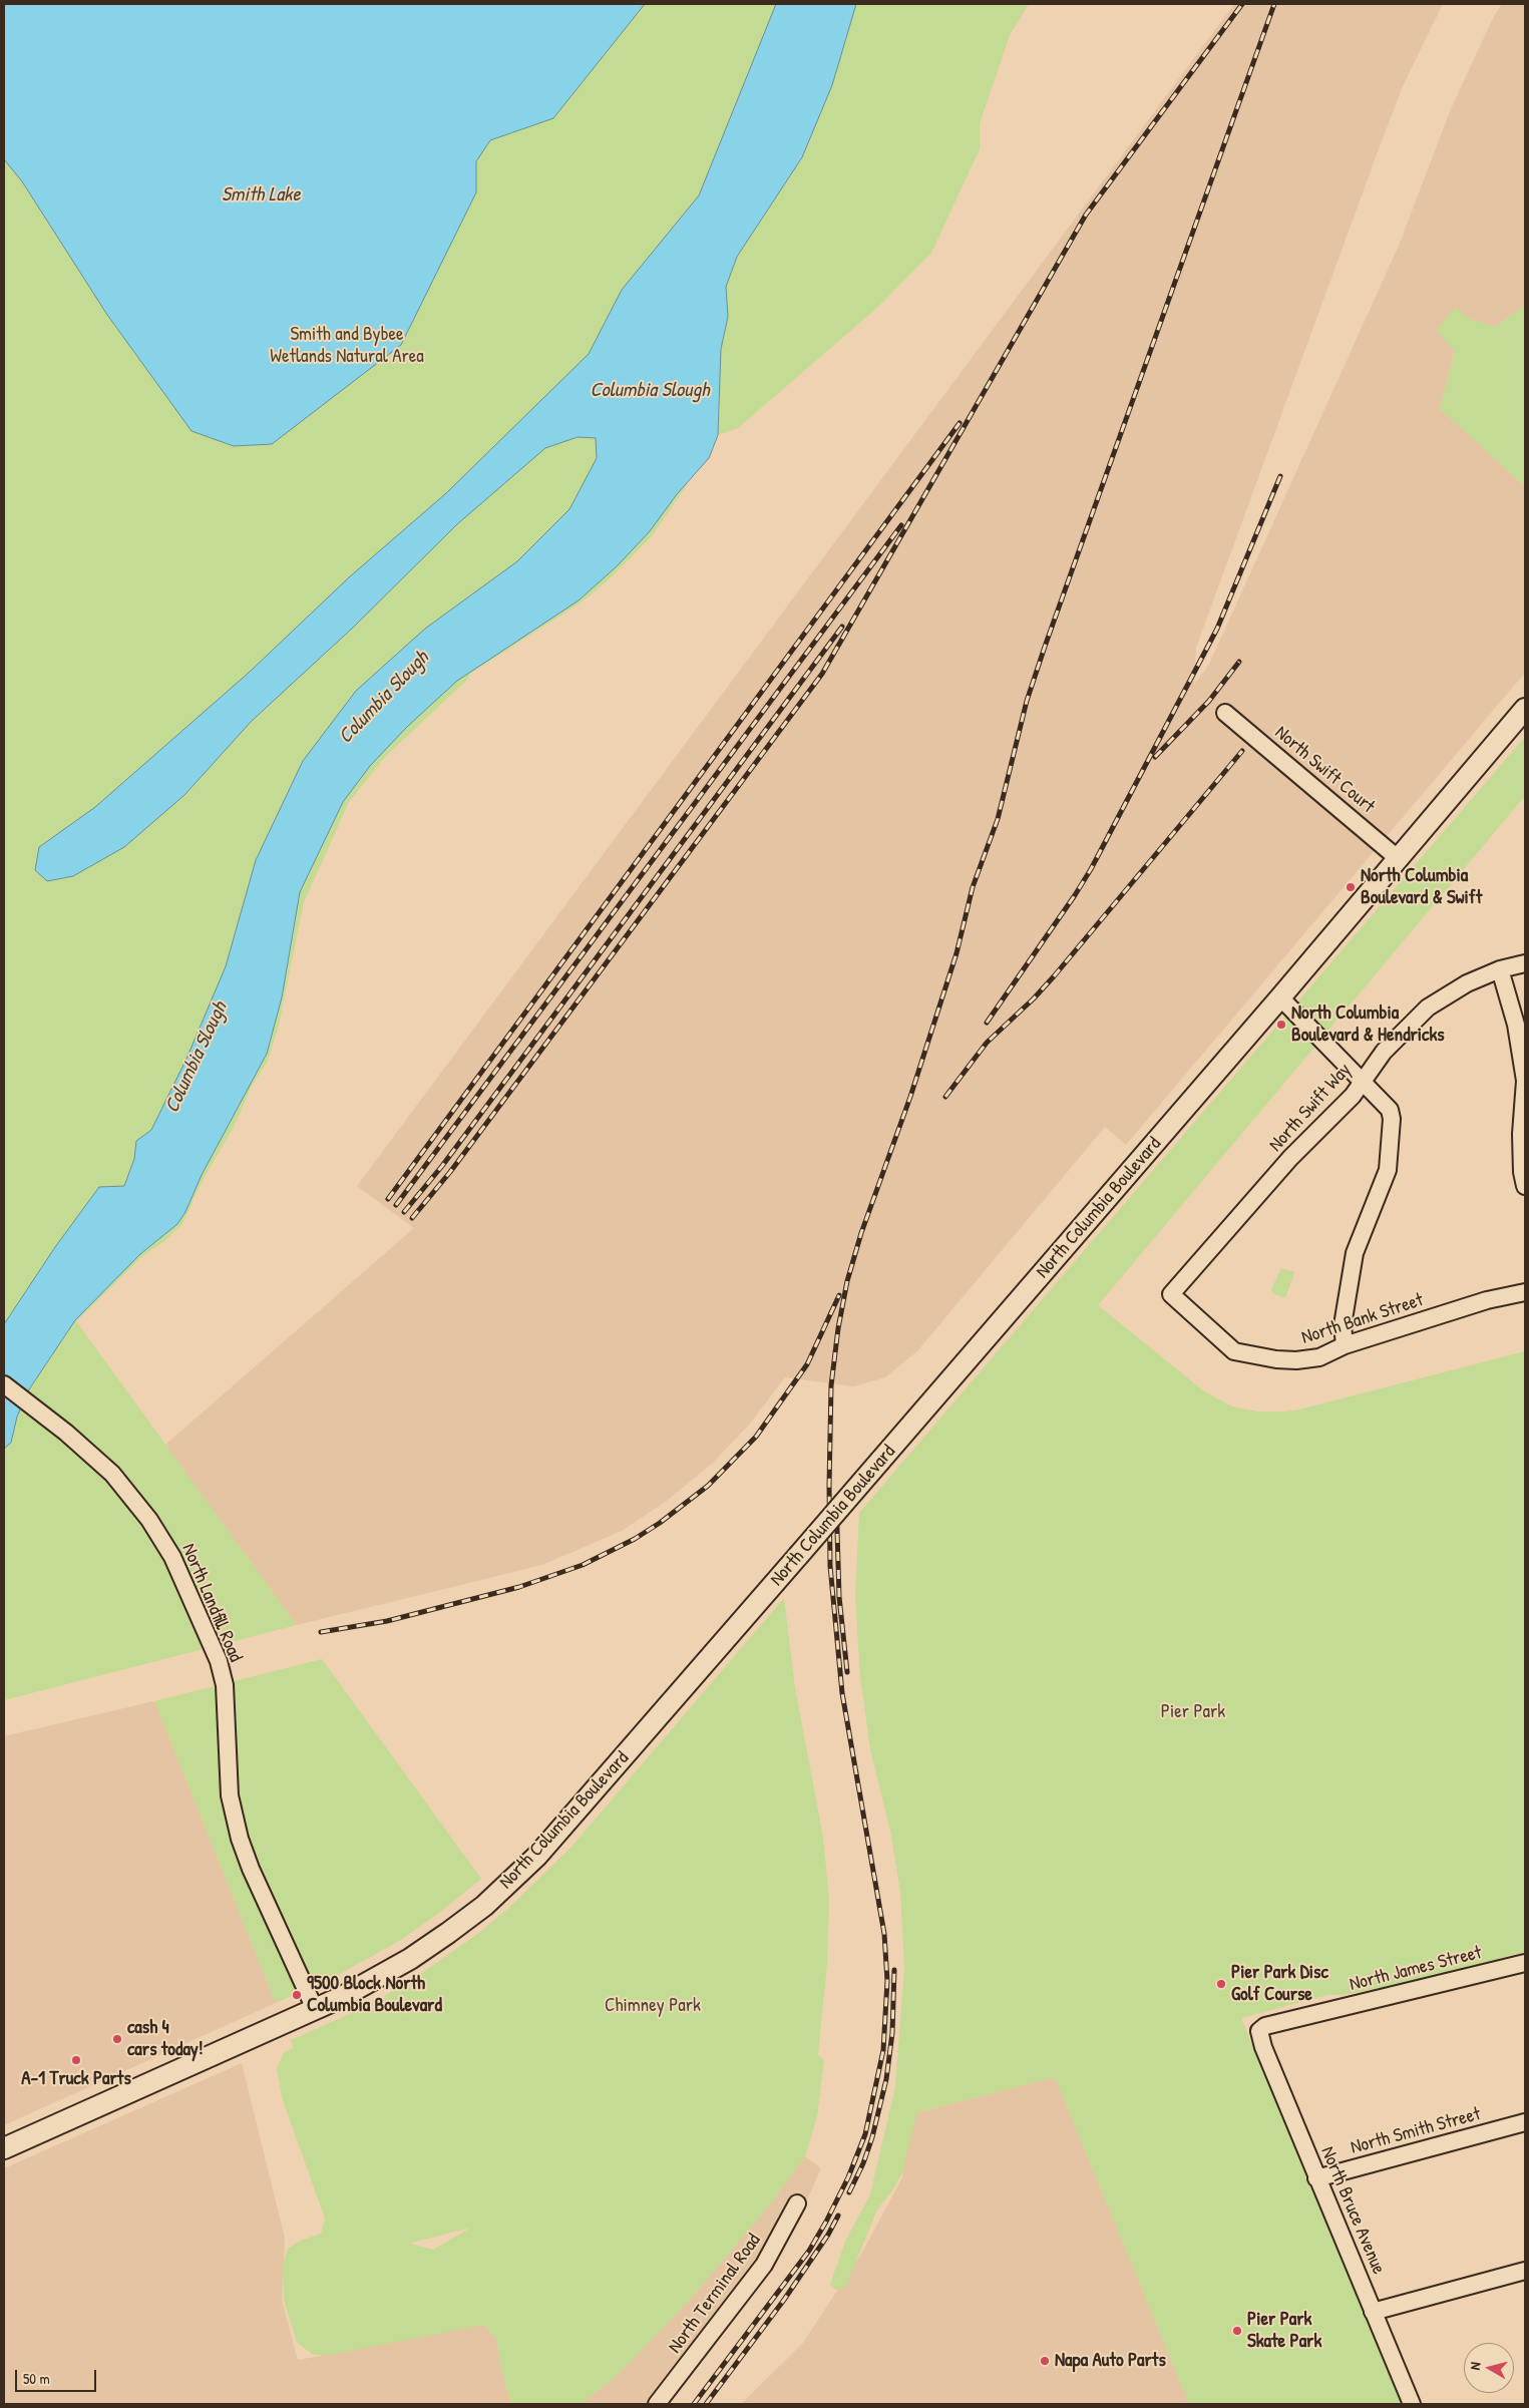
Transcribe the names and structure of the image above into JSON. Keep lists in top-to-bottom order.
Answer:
{
  "streets": {
    "main road": ["North Columbia Boulevard"],
    "street": [
      "North Swift Court",
      "North Swift Way",
      "North Bank Street",
      "North Landfill Road",
      "North James Street",
      "North Smith Street",
      "North Bruce Avenue",
      "North Terminal Road"
    ]
  },
  "crossings": [
    ["North Swift Court", "North Columbia Boulevard"],
    ["North Swift Way", "North Bank Street"],
    ["North Columbia Boulevard", "North Landfill Road"],
    ["North James Street", "North Bruce Avenue"],
    ["North Smith Street", "North Bruce Avenue"]
  ],
  "water": ["Smith Lake", "Columbia Slough"],
  "parks": ["Smith and Bybee Wetlands Natural Area", "Pier Park", "Chimney Park"],
  "places": [
    "North Columbia Boulevard & Swift",
    "North Columbia Boulevard & Hendricks",
    "Pier Park Disc Golf Course",
    "9500 Block North Columbia Boulevard",
    "cash 4 cars today!",
    "A-1 Truck Parts",
    "Pier Park Skate Park",
    "Napa Auto Parts"
  ],
  "scale_bar": "50 m",
  "north": "left"
}
